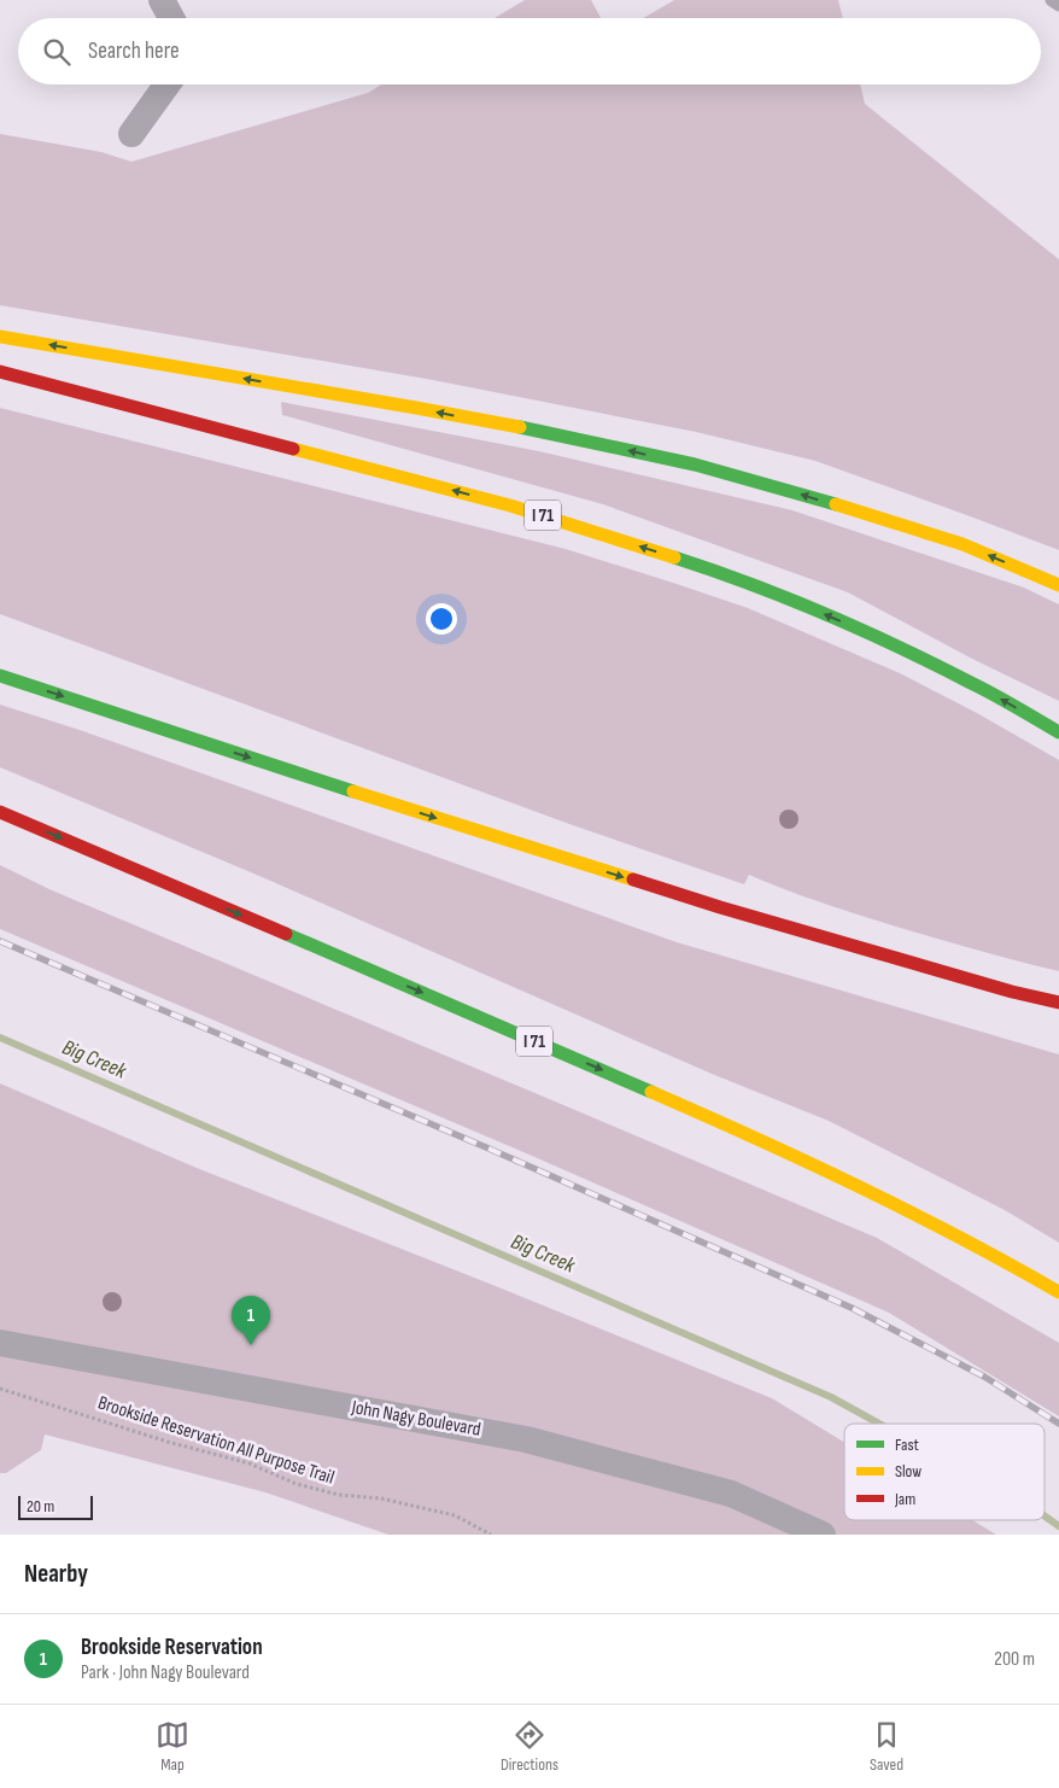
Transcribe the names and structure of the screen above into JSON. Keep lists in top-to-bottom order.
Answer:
{
  "streets": {
    "highway": ["I 71"],
    "street": ["John Nagy Boulevard"],
    "path": ["Brookside Reservation All Purpose Trail"]
  },
  "water": ["Big Creek"],
  "legend": ["Fast", "Slow", "Jam"],
  "scale_bar": "20 m",
  "page": {
    "search": "Search here",
    "pins": "1",
    "scale": "20 m",
    "heading": "Nearby",
    "list": [
      {
        "mark": "1",
        "name": "Brookside Reservation",
        "note": "Park · John Nagy Boulevard",
        "value": "200 m"
      }
    ],
    "nav": ["Map", "Directions", "Saved"]
  }
}
